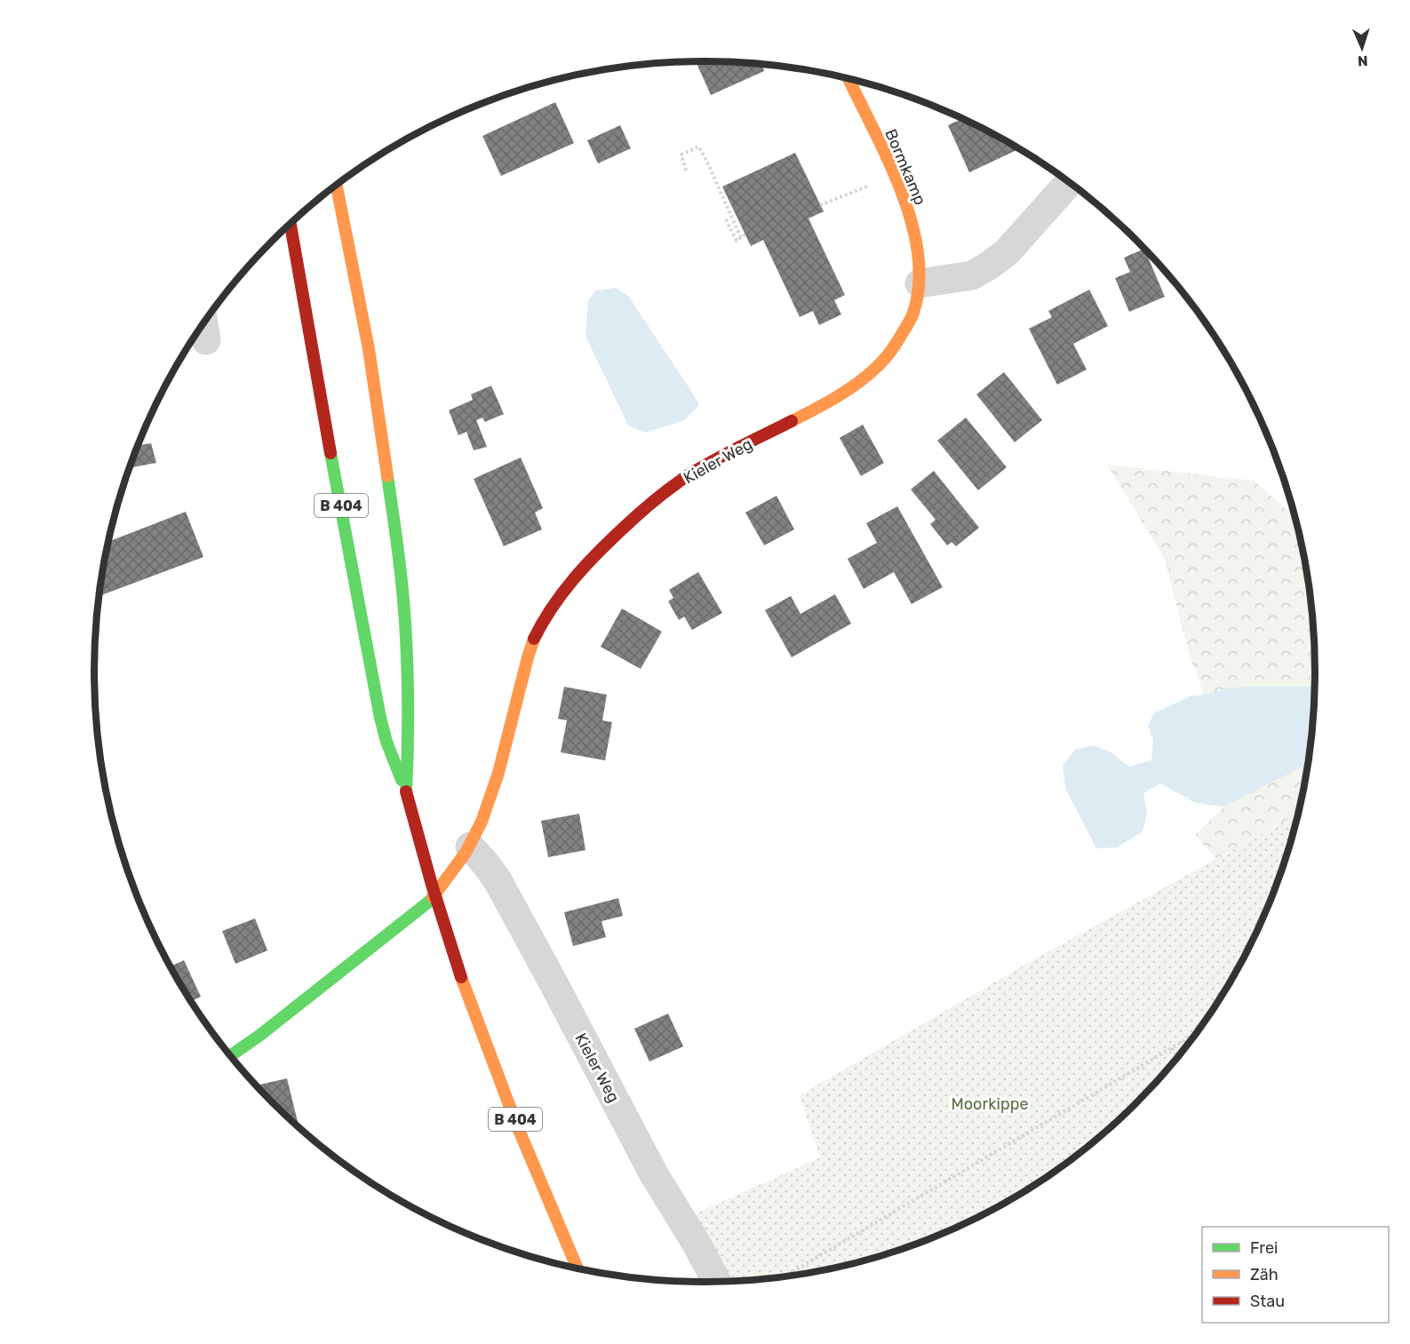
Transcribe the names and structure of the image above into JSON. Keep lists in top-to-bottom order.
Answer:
{
  "streets": {
    "main road": ["Bormkamp", "Kieler Weg", "B 404"]
  },
  "crossings": [
    ["Bormkamp", "Kieler Weg"]
  ],
  "parks": ["Moorkippe"],
  "legend": ["Frei", "Zäh", "Stau"],
  "north": "bottom"
}
